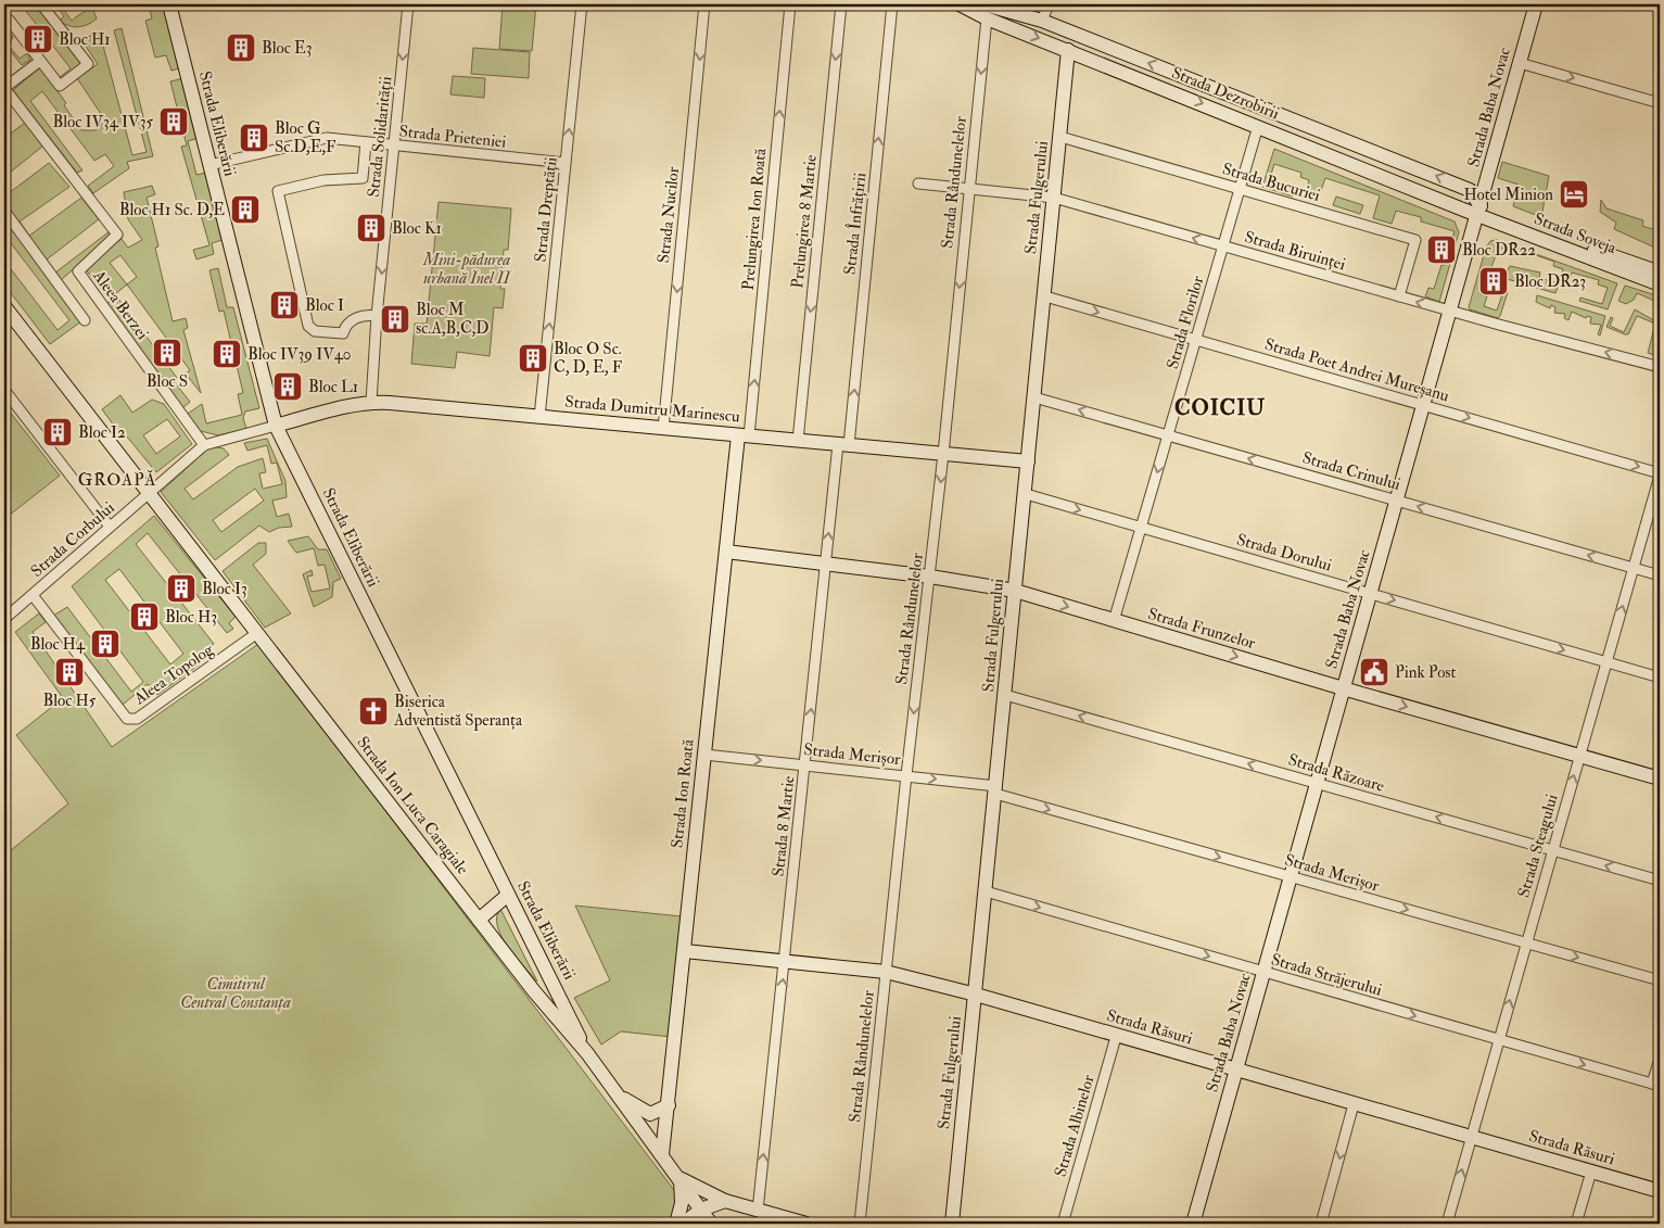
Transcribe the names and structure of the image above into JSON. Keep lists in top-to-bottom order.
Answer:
{
  "streets": {
    "street": [
      "Strada Dezrobirii",
      "Strada Baba Novac",
      "Strada Eliberării",
      "Strada Solidarității",
      "Strada Prieteniei",
      "Strada Rândunelelor",
      "Strada Bucuriei",
      "Strada Fulgerului",
      "Strada Dreptății",
      "Strada Nucilor",
      "Prelungirea Ion Roată",
      "Prelungirea 8 Martie",
      "Strada Înfrățirii",
      "Strada Soveja",
      "Strada Biruinței",
      "Aleea Berzei",
      "Strada Florilor",
      "Strada Poet Andrei Mureșanu",
      "Strada Dumitru Marinescu",
      "Strada Crinului",
      "Strada Corbului",
      "Strada Dorului",
      "Strada Frunzelor",
      "Aleea Topolog",
      "Strada Merișor",
      "Strada Răzoare",
      "Strada Ion Roată",
      "Strada Ion Luca Caragiale",
      "Strada 8 Martie",
      "Strada Steagului",
      "Strada Străjerului",
      "Strada Răsuri",
      "Strada Albinelor"
    ]
  },
  "crossings": [
    ["Strada Dezrobirii", "Strada Baba Novac"],
    ["Strada Dezrobirii", "Strada Rândunelelor"],
    ["Strada Dezrobirii", "Strada Fulgerului"],
    ["Strada Dezrobirii", "Strada Soveja"],
    ["Strada Dezrobirii", "Strada Florilor"],
    ["Strada Baba Novac", "Strada Soveja"],
    ["Strada Baba Novac", "Strada Biruinței"],
    ["Strada Baba Novac", "Strada Poet Andrei Mureșanu"],
    ["Strada Baba Novac", "Strada Crinului"],
    ["Strada Baba Novac", "Strada Dorului"],
    ["Strada Baba Novac", "Strada Frunzelor"],
    ["Strada Baba Novac", "Strada Merișor"],
    ["Strada Baba Novac", "Strada Răzoare"],
    ["Strada Baba Novac", "Strada Străjerului"],
    ["Strada Baba Novac", "Strada Răsuri"],
    ["Strada Eliberării", "Strada Prieteniei"],
    ["Strada Eliberării", "Strada Dumitru Marinescu"],
    ["Strada Eliberării", "Strada Corbului"],
    ["Strada Eliberării", "Strada Ion Luca Caragiale"],
    ["Strada Solidarității", "Strada Prieteniei"],
    ["Strada Solidarității", "Strada Dumitru Marinescu"],
    ["Strada Prieteniei", "Strada Dreptății"],
    ["Strada Rândunelelor", "Strada Biruinței"],
    ["Strada Rândunelelor", "Strada Dumitru Marinescu"],
    ["Strada Rândunelelor", "Strada Frunzelor"],
    ["Strada Rândunelelor", "Strada Merișor"],
    ["Strada Rândunelelor", "Strada Răsuri"],
    ["Strada Bucuriei", "Strada Fulgerului"],
    ["Strada Bucuriei", "Strada Biruinței"],
    ["Strada Bucuriei", "Strada Florilor"],
    ["Strada Fulgerului", "Strada Biruinței"],
    ["Strada Fulgerului", "Strada Poet Andrei Mureșanu"],
    ["Strada Fulgerului", "Strada Dumitru Marinescu"],
    ["Strada Fulgerului", "Strada Crinului"],
    ["Strada Fulgerului", "Strada Dorului"],
    ["Strada Fulgerului", "Strada Frunzelor"],
    ["Strada Fulgerului", "Strada Merișor"],
    ["Strada Fulgerului", "Strada Răzoare"],
    ["Strada Fulgerului", "Strada Străjerului"],
    ["Strada Fulgerului", "Strada Răsuri"],
    ["Strada Dreptății", "Strada Dumitru Marinescu"],
    ["Strada Nucilor", "Strada Dumitru Marinescu"],
    ["Prelungirea Ion Roată", "Strada Dumitru Marinescu"],
    ["Prelungirea Ion Roată", "Strada Ion Roată"],
    ["Prelungirea 8 Martie", "Strada Dumitru Marinescu"],
    ["Strada Înfrățirii", "Strada Dumitru Marinescu"],
    ["Strada Înfrățirii", "Strada 8 Martie"],
    ["Strada Biruinței", "Strada Florilor"],
    ["Aleea Berzei", "Strada Corbului"],
    ["Strada Florilor", "Strada Poet Andrei Mureșanu"],
    ["Strada Florilor", "Strada Crinului"],
    ["Strada Florilor", "Strada Dorului"],
    ["Strada Florilor", "Strada Frunzelor"],
    ["Strada Poet Andrei Mureșanu", "Strada Steagului"],
    ["Strada Dumitru Marinescu", "Strada Corbului"],
    ["Strada Dumitru Marinescu", "Strada Ion Roată"],
    ["Strada Dumitru Marinescu", "Strada 8 Martie"],
    ["Strada Crinului", "Strada Steagului"],
    ["Strada Corbului", "Aleea Topolog"],
    ["Strada Corbului", "Strada Ion Luca Caragiale"],
    ["Strada Dorului", "Strada Steagului"],
    ["Strada Frunzelor", "Strada Ion Roată"],
    ["Strada Frunzelor", "Strada 8 Martie"],
    ["Strada Frunzelor", "Strada Steagului"],
    ["Aleea Topolog", "Strada Ion Luca Caragiale"],
    ["Strada Merișor", "Strada Ion Roată"],
    ["Strada Merișor", "Strada 8 Martie"],
    ["Strada Merișor", "Strada Steagului"],
    ["Strada Răzoare", "Strada Steagului"],
    ["Strada Ion Roată", "Strada Ion Luca Caragiale"],
    ["Strada Ion Roată", "Strada Răsuri"],
    ["Strada 8 Martie", "Strada Răsuri"],
    ["Strada Steagului", "Strada Străjerului"],
    ["Strada Steagului", "Strada Răsuri"],
    ["Strada Răsuri", "Strada Albinelor"]
  ],
  "one_way": [
    "Strada Solidarității",
    "Strada Rândunelelor",
    "Strada Dreptății",
    "Strada Nucilor",
    "Prelungirea Ion Roată",
    "Prelungirea 8 Martie",
    "Strada Înfrățirii",
    "Strada Biruinței",
    "Strada Poet Andrei Mureșanu",
    "Strada Crinului",
    "Strada Dorului",
    "Strada Frunzelor",
    "Strada Merișor",
    "Strada Răzoare",
    "Strada 8 Martie",
    "Strada Steagului",
    "Strada Străjerului"
  ],
  "districts": ["COICIU", "GROAPĂ"],
  "parks": ["Mini-pădurea urbană Inel II", "Cimitirul Central Constanța"],
  "places": {
    "building": [
      "Bloc H1",
      "Bloc E3",
      "Bloc IV34 IV35",
      "Bloc G Sc.D,E,F",
      "Bloc H1 Sc. D,E",
      "Bloc K1",
      "Bloc DR22",
      "Bloc DR23",
      "Bloc I",
      "Bloc M sc.A,B,C,D",
      "Bloc S",
      "Bloc IV39 IV40",
      "Bloc O Sc. C, D, E, F",
      "Bloc L1",
      "Bloc I2",
      "Bloc I3",
      "Bloc H3",
      "Bloc H4",
      "Bloc H5"
    ],
    "hotel": ["Hotel Minion"],
    "public building": ["Pink Post"],
    "church": ["Biserica Adventistă Speranța"]
  }
}
